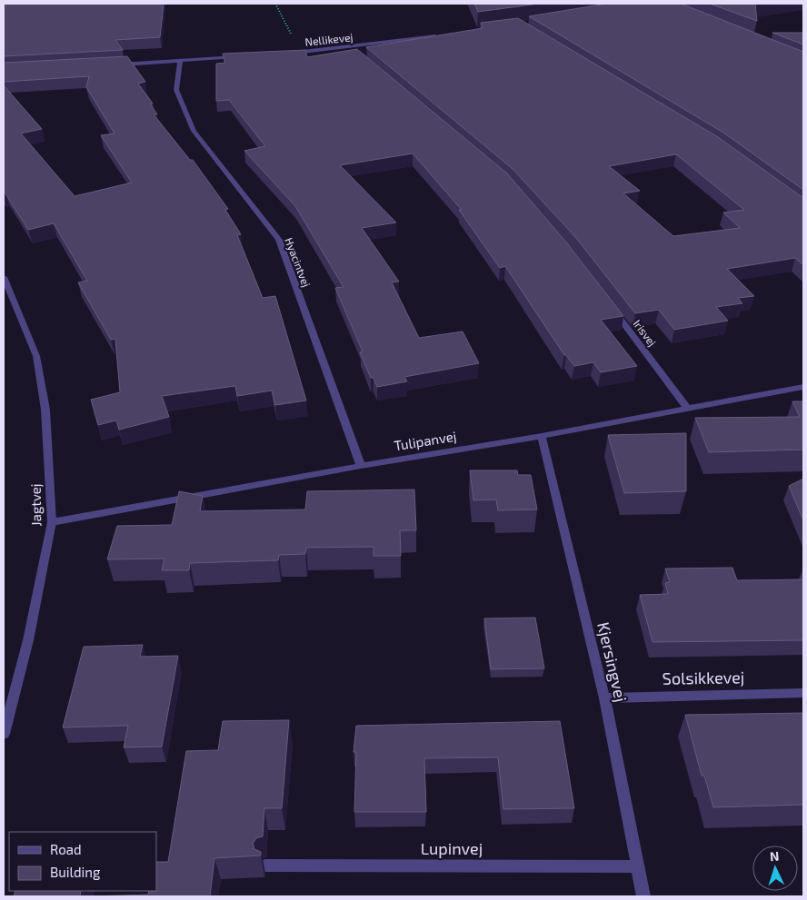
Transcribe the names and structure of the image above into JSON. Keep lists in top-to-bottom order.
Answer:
{
  "streets": {
    "street": [
      "Nellikevej",
      "Hyacintvej",
      "Irisvej",
      "Tulipanvej",
      "Jagtvej",
      "Kjersingvej",
      "Solsikkevej",
      "Lupinvej"
    ]
  },
  "crossings": [
    ["Hyacintvej", "Tulipanvej"],
    ["Irisvej", "Tulipanvej"],
    ["Tulipanvej", "Jagtvej"],
    ["Tulipanvej", "Kjersingvej"],
    ["Kjersingvej", "Solsikkevej"],
    ["Kjersingvej", "Lupinvej"]
  ],
  "legend": ["Road", "Building"],
  "north": "top"
}
